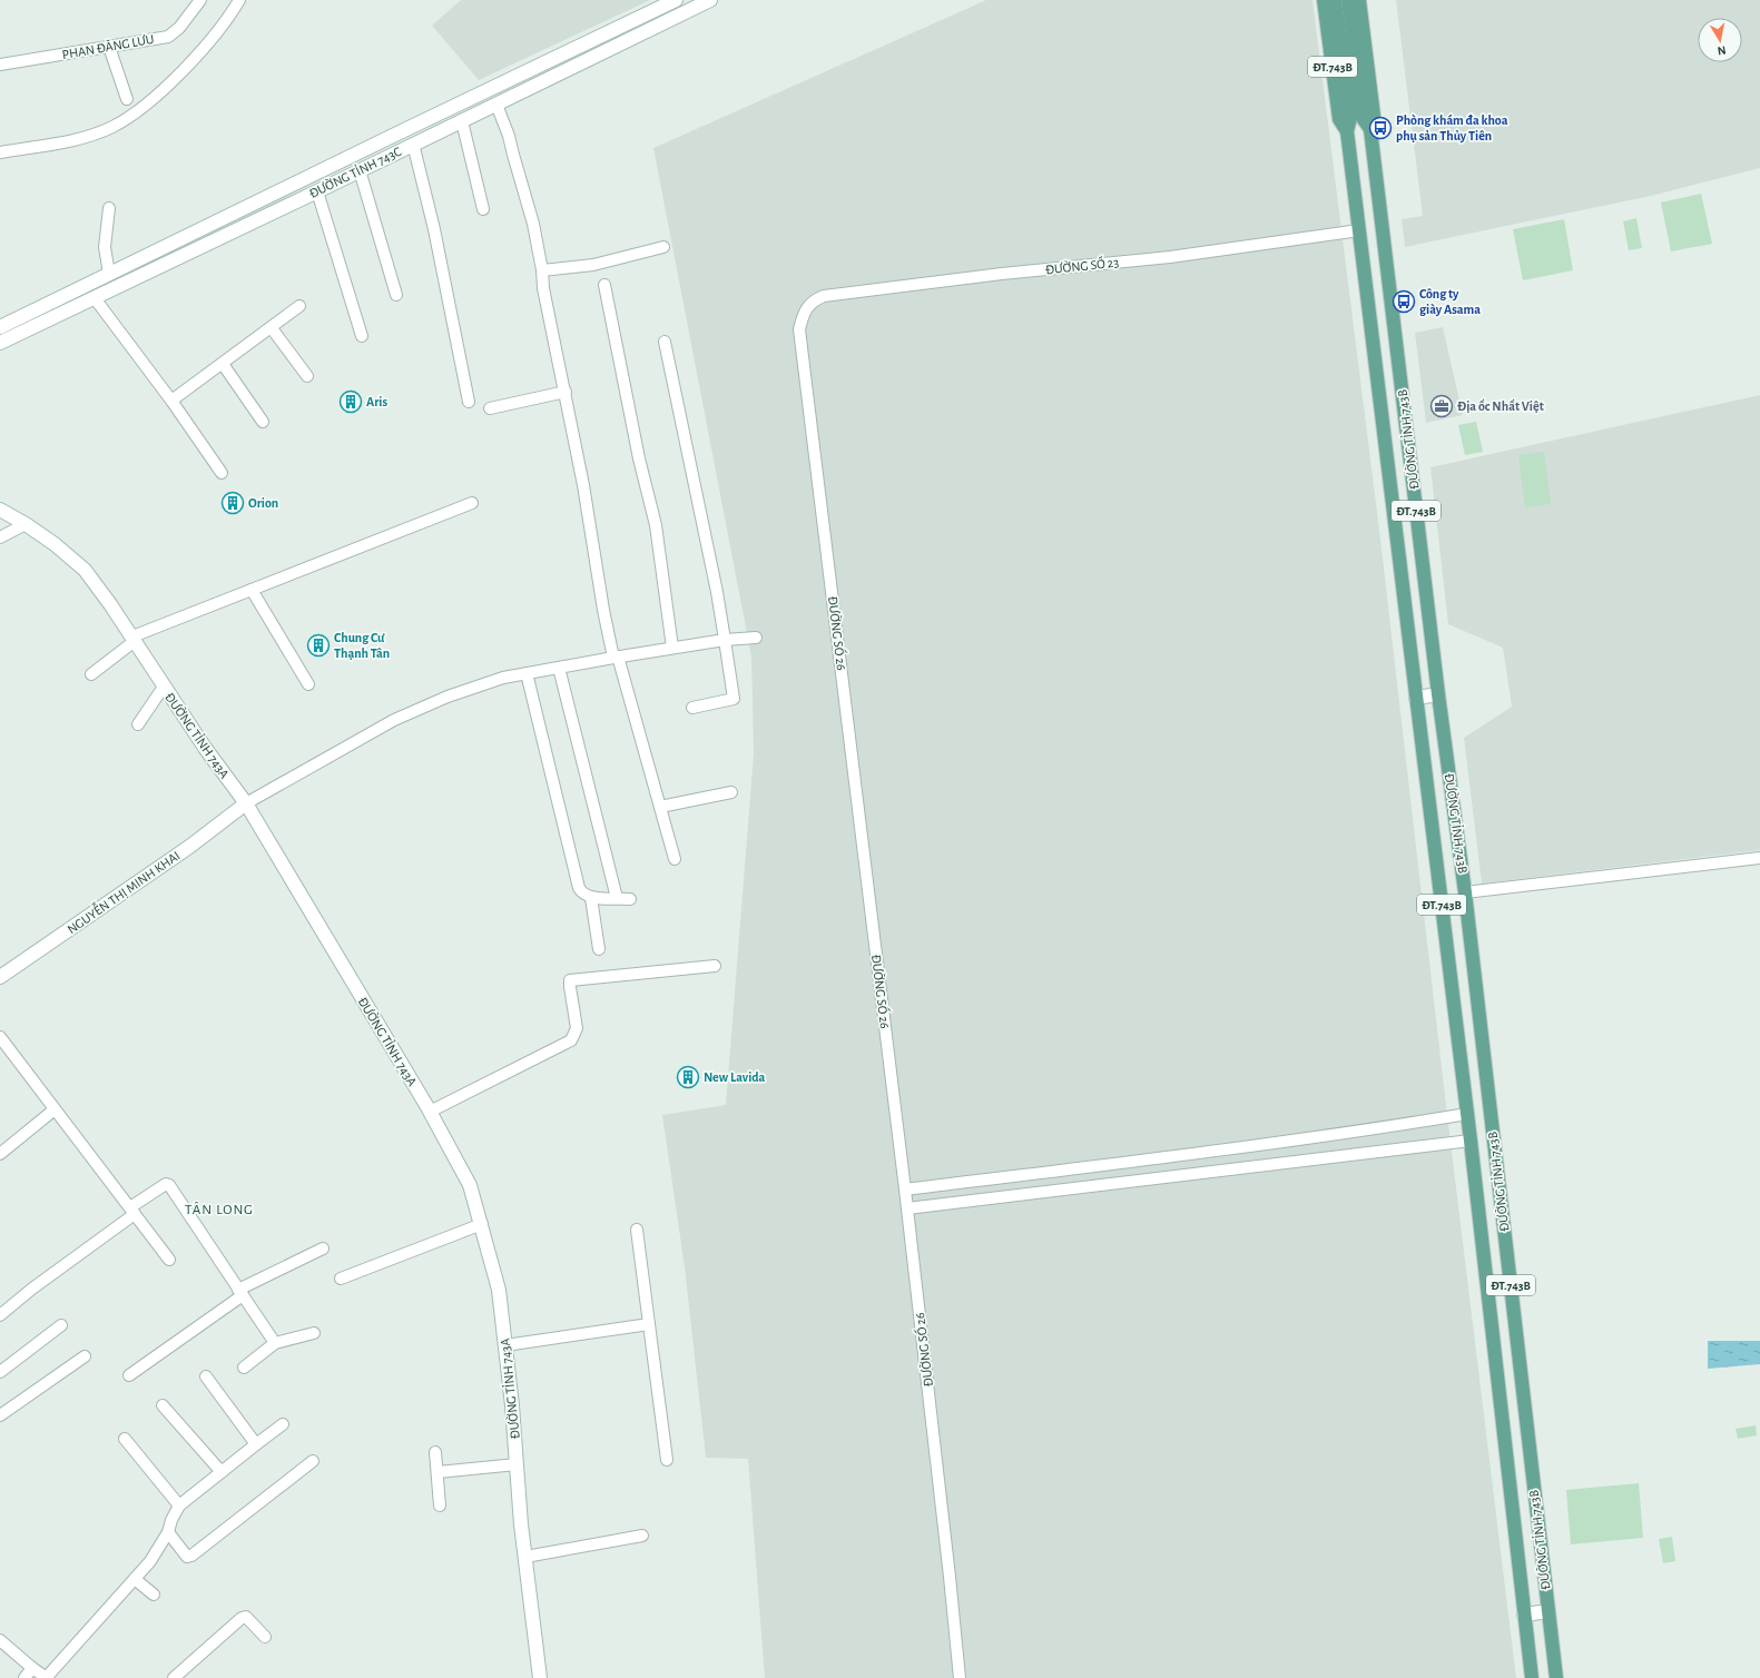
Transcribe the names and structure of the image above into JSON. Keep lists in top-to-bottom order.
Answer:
{
  "streets": {
    "main road": [
      "ĐT.743B",
      "ĐƯỜNG TỈNH 743C",
      "ĐƯỜNG TỈNH 743B",
      "ĐƯỜNG TỈNH 743A",
      "NGUYỄN THỊ MINH KHAI"
    ],
    "street": ["PHAN ĐĂNG LƯU", "ĐƯỜNG SỐ 23", "ĐƯỜNG SỐ 26"]
  },
  "crossings": [
    ["ĐT.743B", "ĐƯỜNG TỈNH 743B"],
    ["ĐƯỜNG SỐ 23", "ĐƯỜNG TỈNH 743B"],
    ["ĐƯỜNG SỐ 23", "ĐƯỜNG SỐ 26"],
    ["ĐƯỜNG TỈNH 743A", "NGUYỄN THỊ MINH KHAI"]
  ],
  "districts": ["TÂN LONG"],
  "places": {
    "bus stop": ["Phòng khám đa khoa phụ sản Thủy Tiên", "Công ty giày Asama"],
    "building": [
      "Aris",
      "Orion",
      "Chung Cư Thạnh Tân",
      "New Lavida"
    ],
    "office": ["Địa ốc Nhất Việt"]
  },
  "north": "bottom"
}
